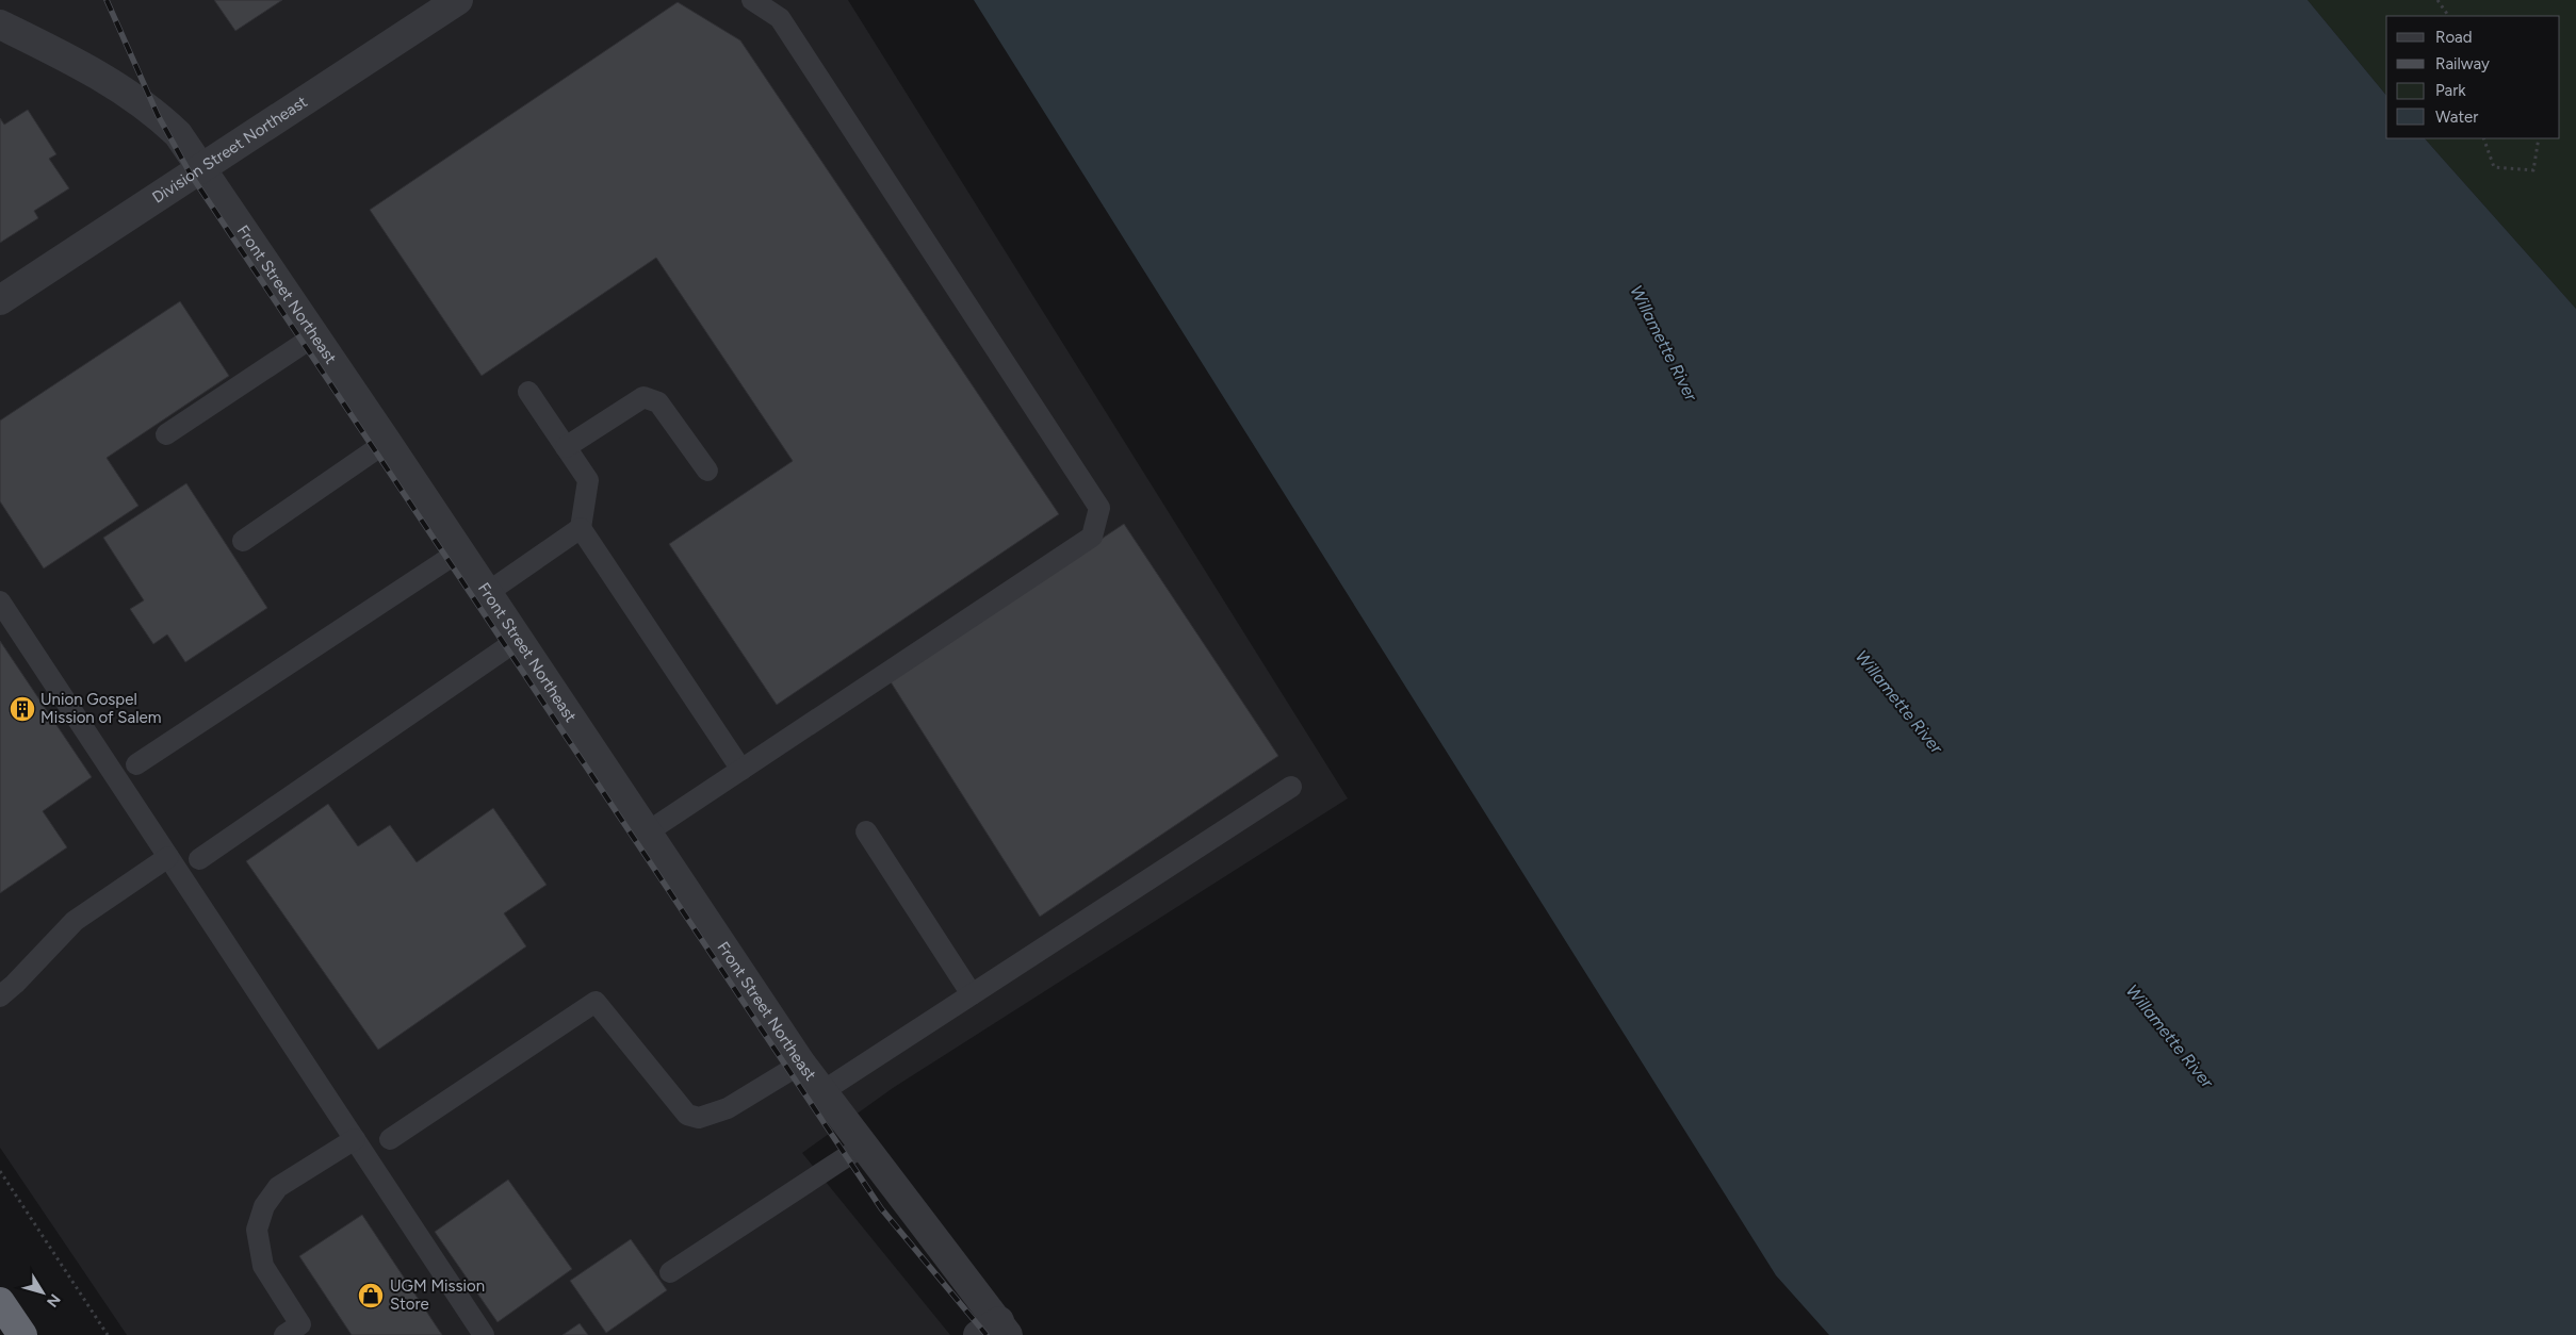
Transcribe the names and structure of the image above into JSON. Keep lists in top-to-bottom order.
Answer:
{
  "streets": {
    "street": ["Division Street Northeast", "Front Street Northeast"]
  },
  "crossings": [
    ["Division Street Northeast", "Front Street Northeast"]
  ],
  "water": ["Willamette River"],
  "places": {
    "building": ["Union Gospel Mission of Salem"],
    "shop": ["UGM Mission Store"]
  },
  "legend": [
    "Road",
    "Railway",
    "Park",
    "Water"
  ],
  "north": "bottom right"
}
